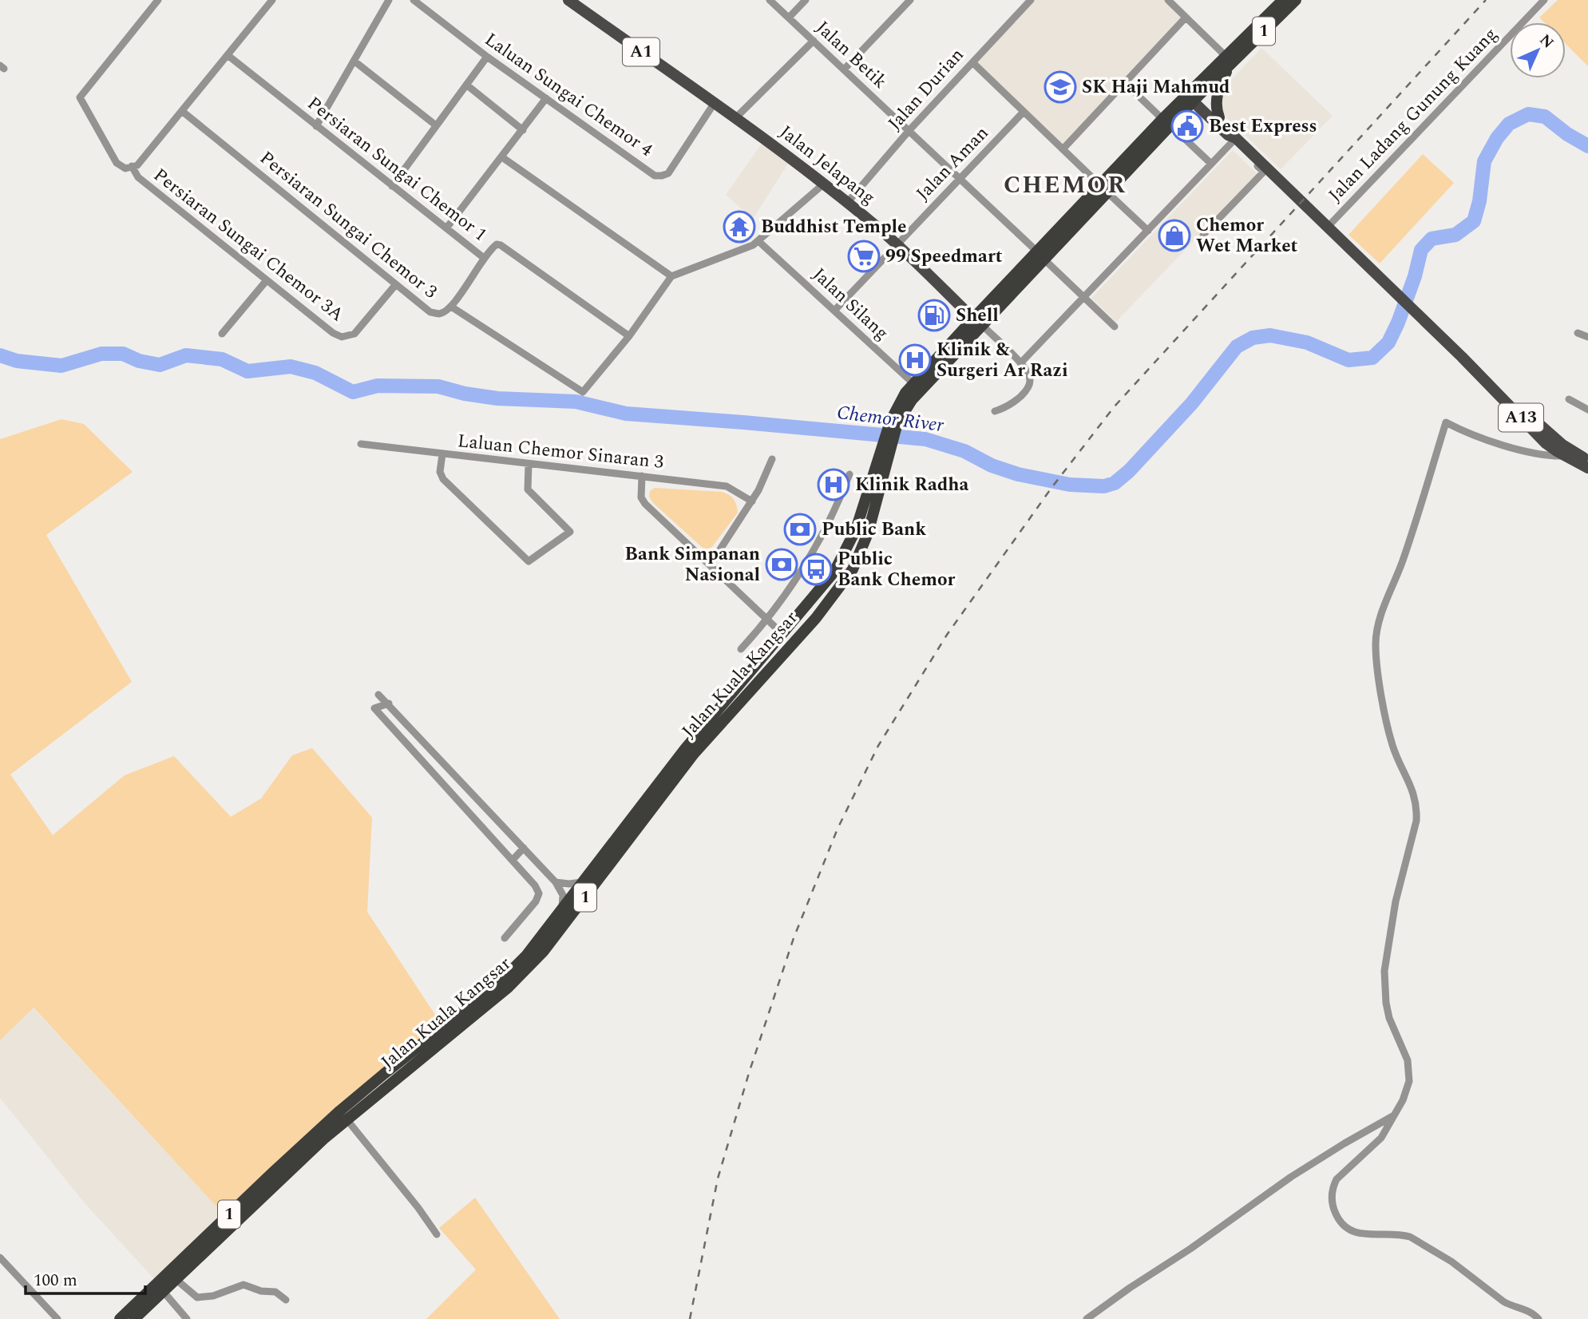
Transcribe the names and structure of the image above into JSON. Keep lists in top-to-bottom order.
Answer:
{
  "streets": {
    "highway": ["1", "Jalan Kuala Kangsar"],
    "main road": ["A1", "Jalan Jelapang", "A13"],
    "street": [
      "Jalan Betik",
      "Jalan Durian",
      "Laluan Sungai Chemor 4",
      "Jalan Ladang Gunung Kuang",
      "Jalan Aman",
      "Persiaran Sungai Chemor 1",
      "Persiaran Sungai Chemor 3",
      "Persiaran Sungai Chemor 3A",
      "Jalan Silang",
      "Laluan Chemor Sinaran 3"
    ]
  },
  "crossings": [
    ["Jalan Betik", "Jalan Durian"],
    ["Jalan Betik", "Jalan Aman"],
    ["Jalan Betik", "Jalan Kuala Kangsar"],
    ["Jalan Durian", "Jalan Jelapang"],
    ["Laluan Sungai Chemor 4", "Jalan Jelapang"],
    ["Jalan Ladang Gunung Kuang", "A13"],
    ["Jalan Aman", "Jalan Jelapang"],
    ["Jalan Aman", "Jalan Silang"],
    ["Jalan Jelapang", "Jalan Kuala Kangsar"],
    ["Persiaran Sungai Chemor 1", "Persiaran Sungai Chemor 3"],
    ["Persiaran Sungai Chemor 3", "Persiaran Sungai Chemor 3A"],
    ["Jalan Silang", "Jalan Kuala Kangsar"]
  ],
  "districts": ["CHEMOR"],
  "water": ["Chemor River"],
  "places": {
    "school or university": ["SK Haji Mahmud"],
    "public building": ["Best Express"],
    "temple": ["Buddhist Temple"],
    "shop": ["Chemor Wet Market"],
    "supermarket": ["99 Speedmart"],
    "fuel station": ["Shell"],
    "hospital": ["Klinik & Surgeri Ar Razi", "Klinik Radha"],
    "bank": ["Public Bank", "Bank Simpanan Nasional"],
    "bus stop": ["Public Bank Chemor"]
  },
  "scale_bar": "100 m",
  "north": "top right"
}
